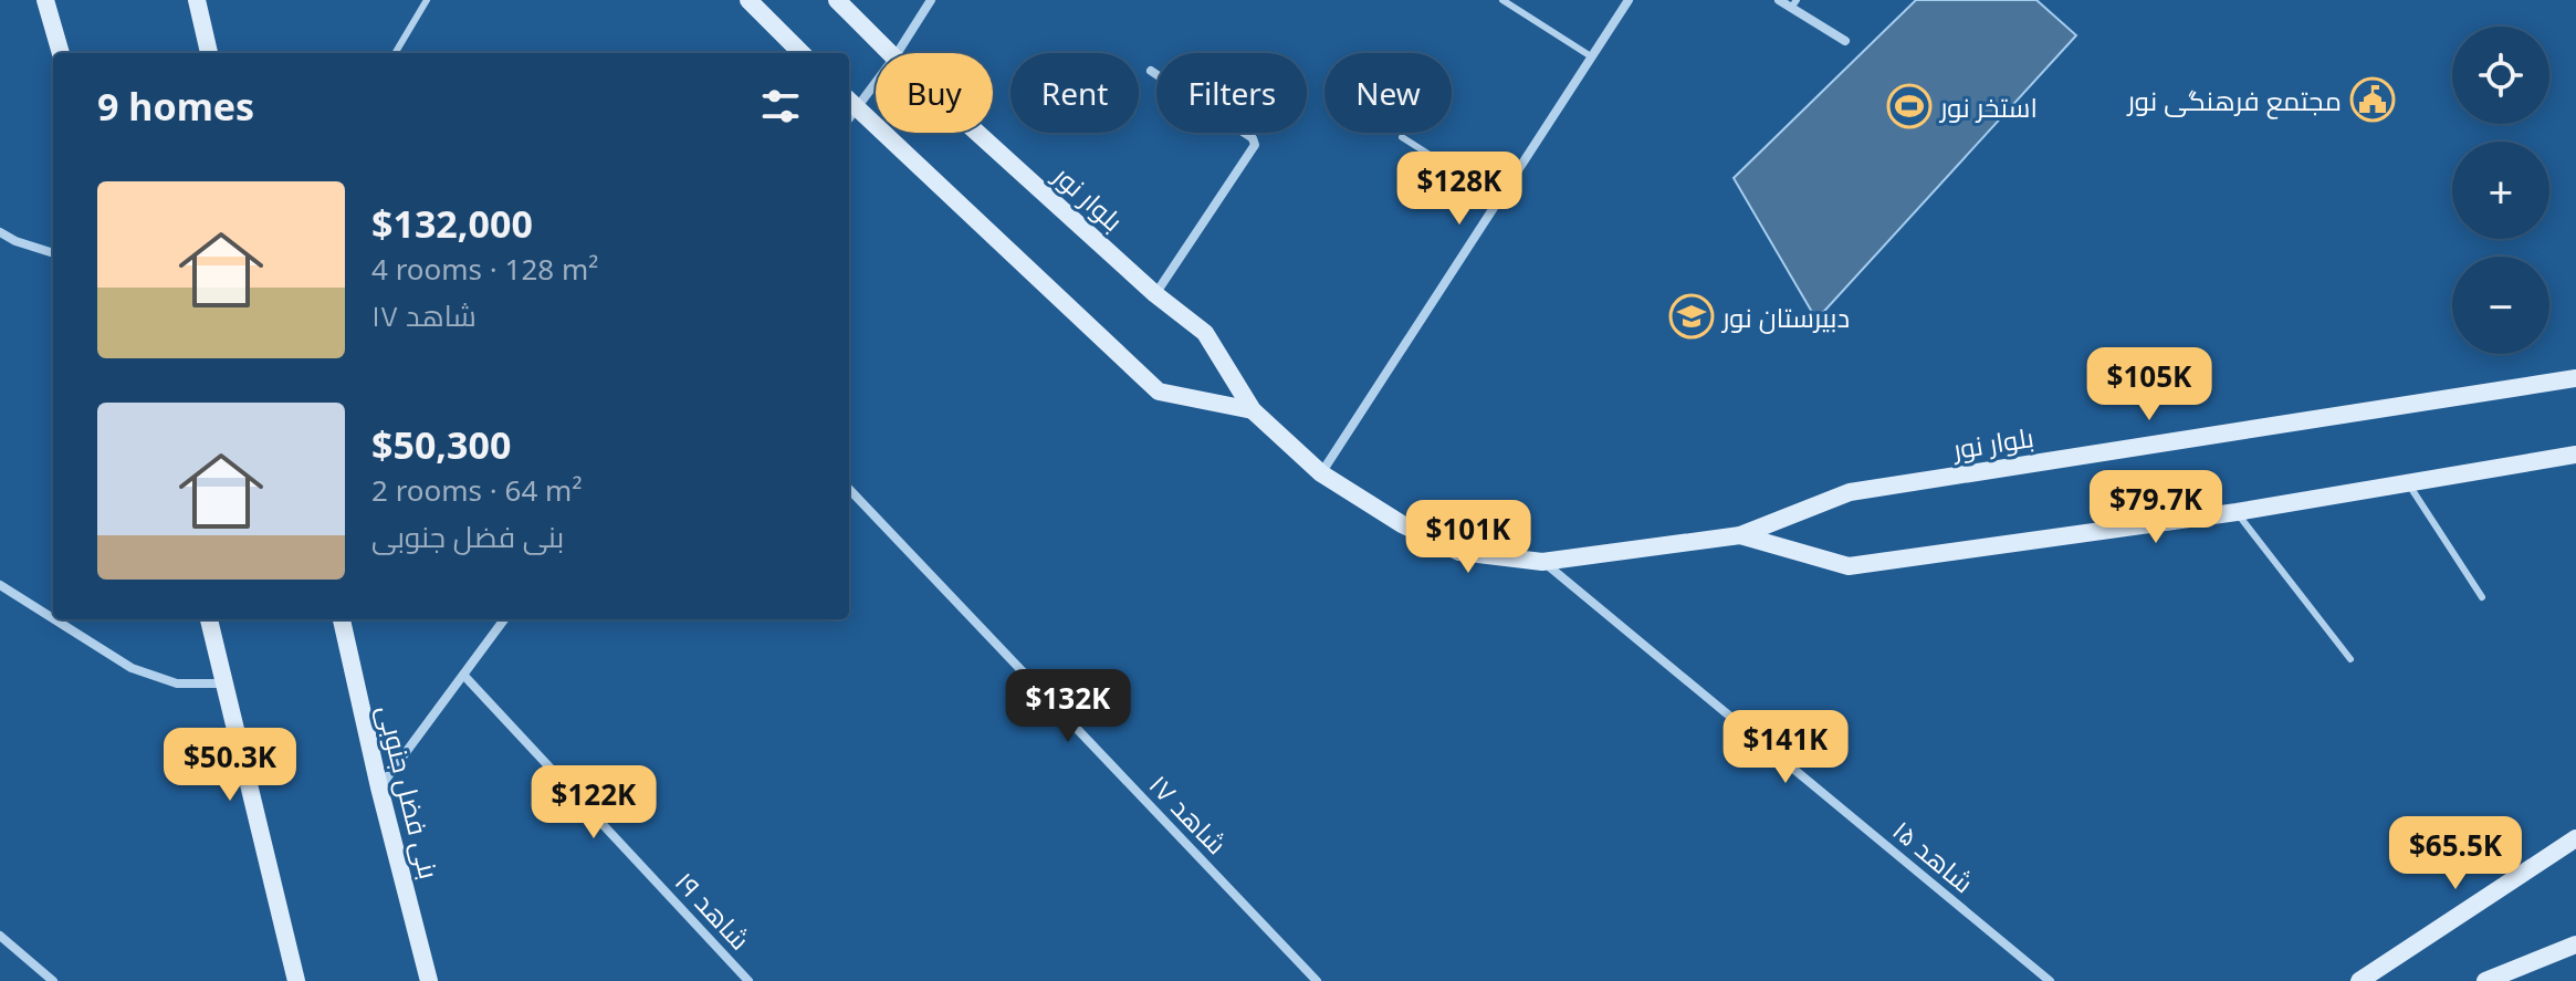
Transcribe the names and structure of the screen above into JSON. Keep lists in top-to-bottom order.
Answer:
{
  "streets": {
    "street": [
      "بلوار نور",
      "بنی فضل جنوبی",
      "شاهد ۱۷",
      "شاهد ۱۵",
      "شاهد ۱۹"
    ]
  },
  "crossings": [
    ["بلوار نور", "شاهد ۱۵"]
  ],
  "places": {
    "public building": ["مجتمع فرهنگی نور"],
    "sports": ["استخر نور"],
    "school or university": ["دبیرستان نور"]
  },
  "page": {
    "map_buttons": ["+", "−"],
    "chip": [
      "Buy",
      "Rent",
      "Filters",
      "New"
    ],
    "heading": "9 homes",
    "price": [
      "$128K",
      "$105K",
      "$79.7K",
      "$101K",
      "$132K",
      "$141K",
      "$50.3K",
      "$122K",
      "$65.5K"
    ],
    "list": [
      {
        "name": "$132,000",
        "note": "4 rooms · 128 m² · شاهد ۱۷"
      },
      {
        "name": "$50,300",
        "note": "2 rooms · 64 m² · بنی فضل جنوبی"
      }
    ]
  }
}
